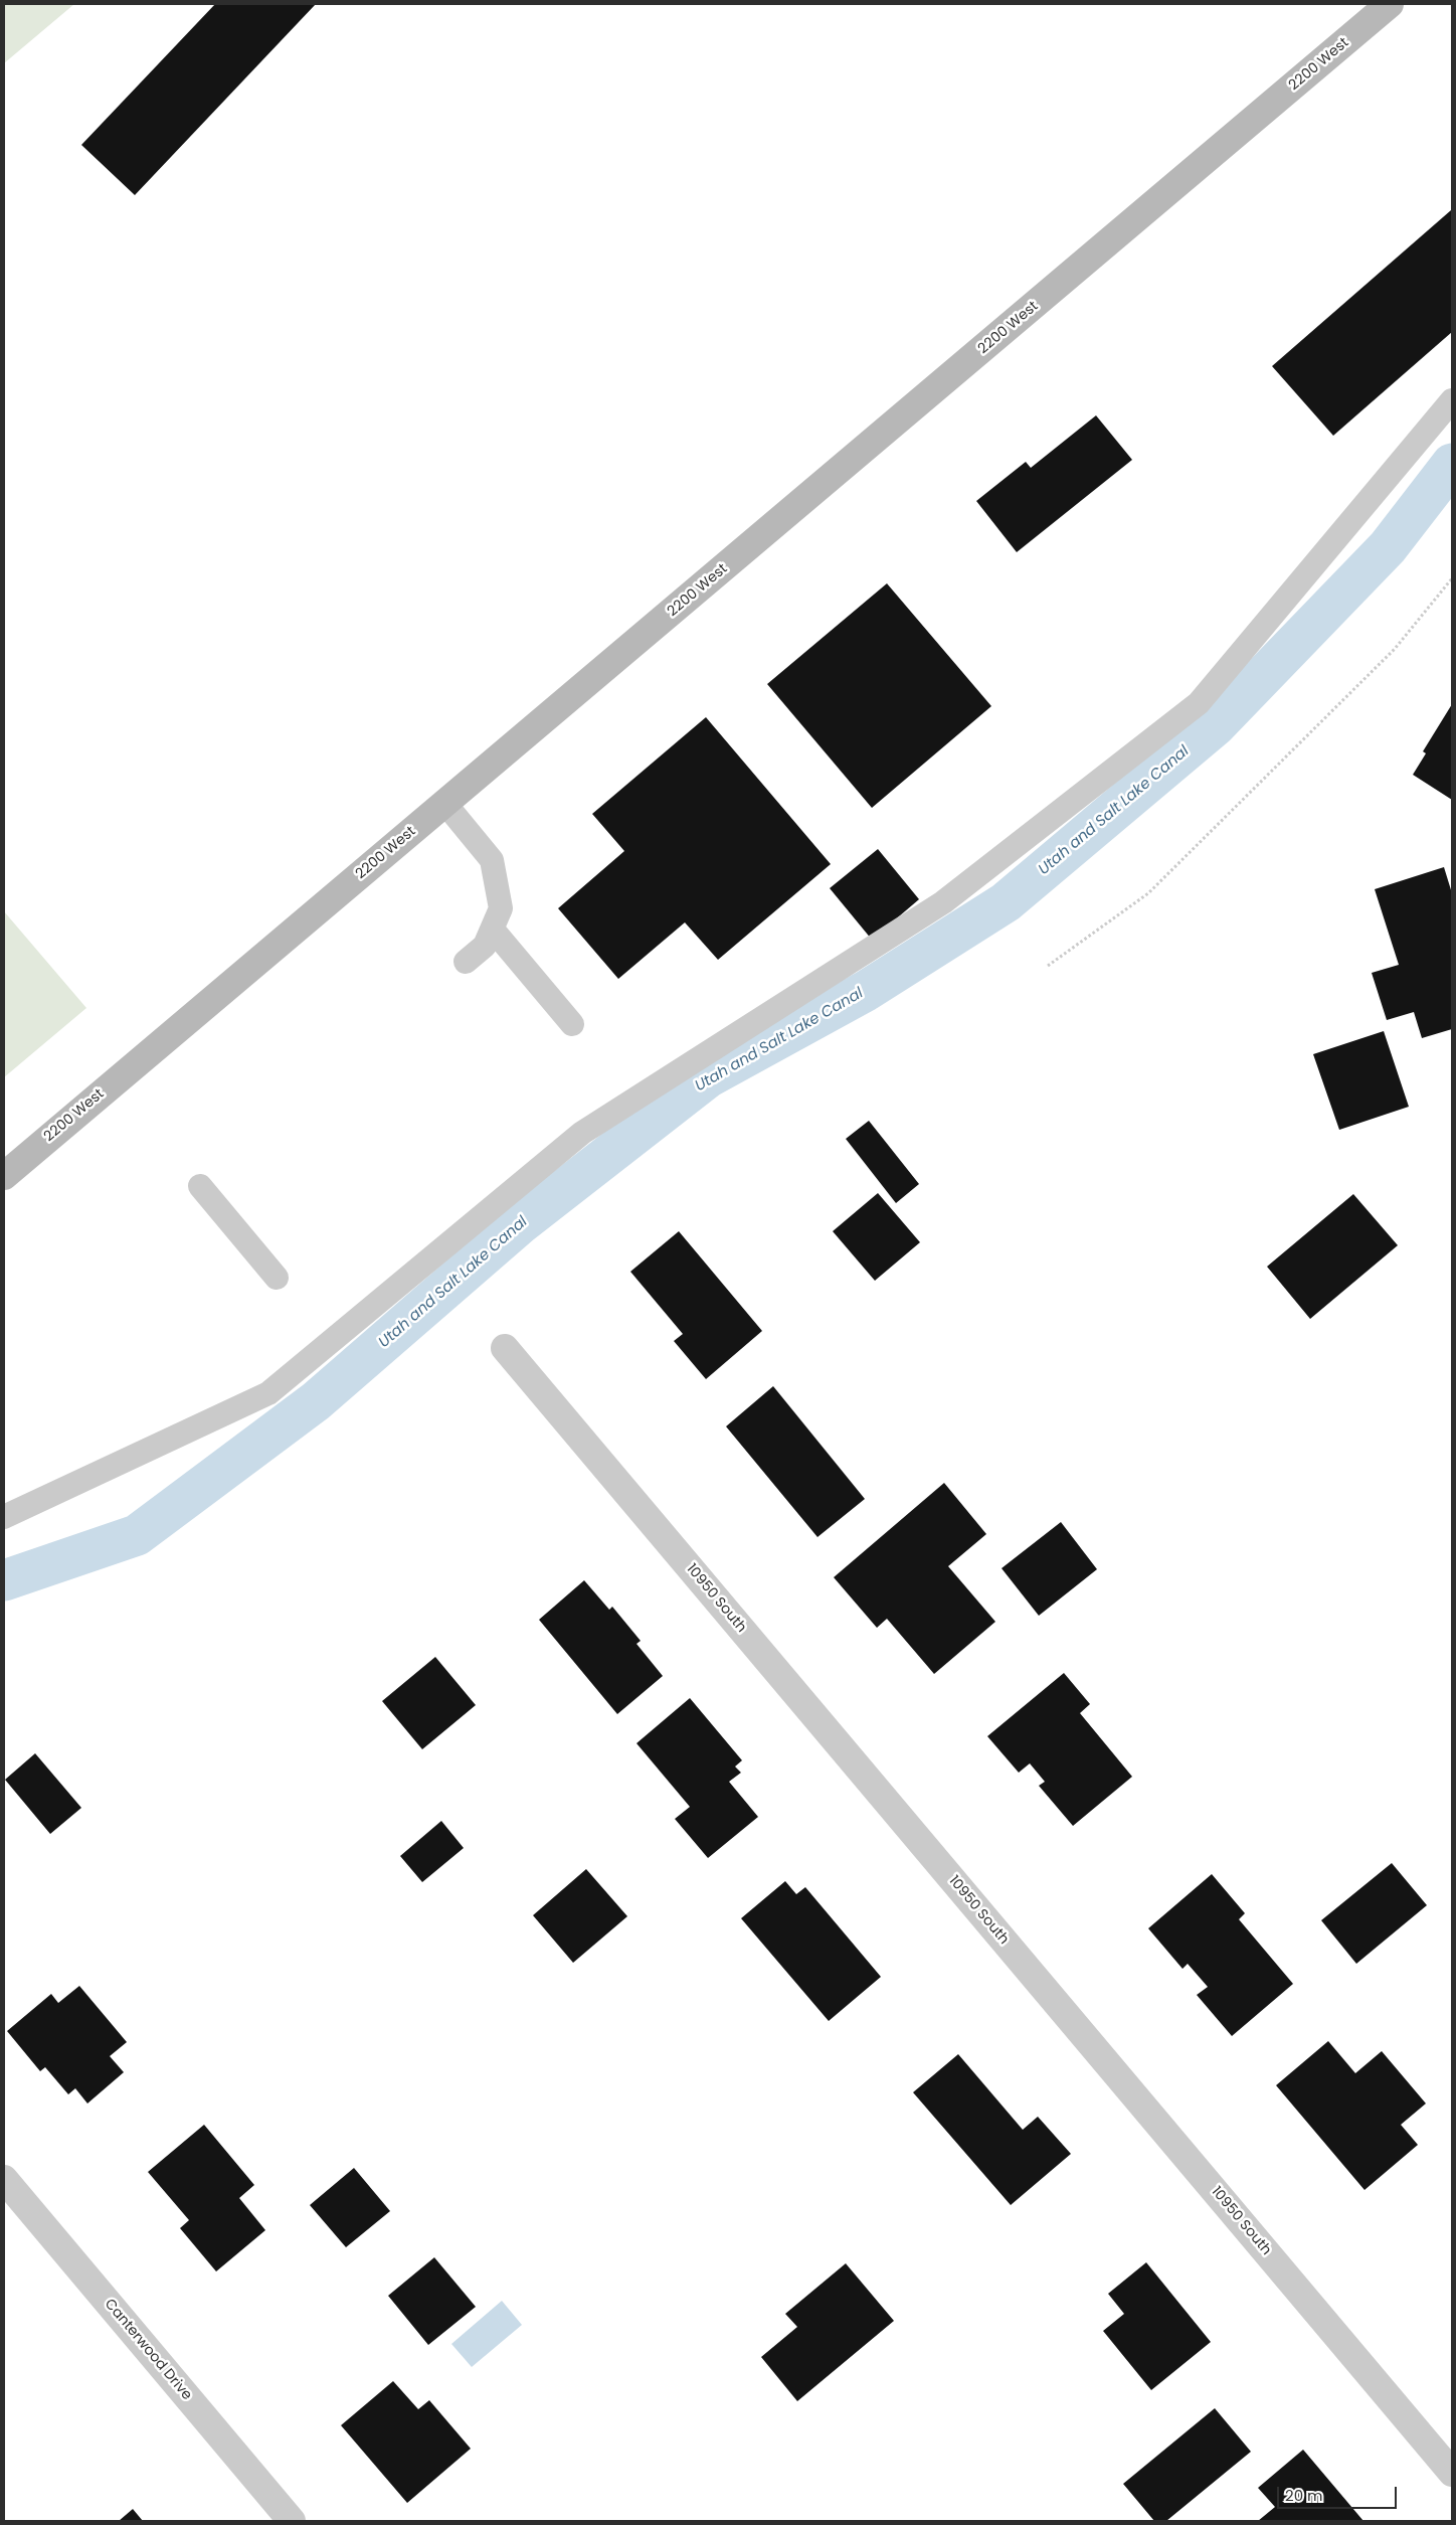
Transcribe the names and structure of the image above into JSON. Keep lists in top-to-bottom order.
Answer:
{
  "streets": {
    "street": ["2200 West", "10950 South", "Canterwood Drive"]
  },
  "water": ["Utah and Salt Lake Canal"],
  "scale_bar": "20 m"
}
